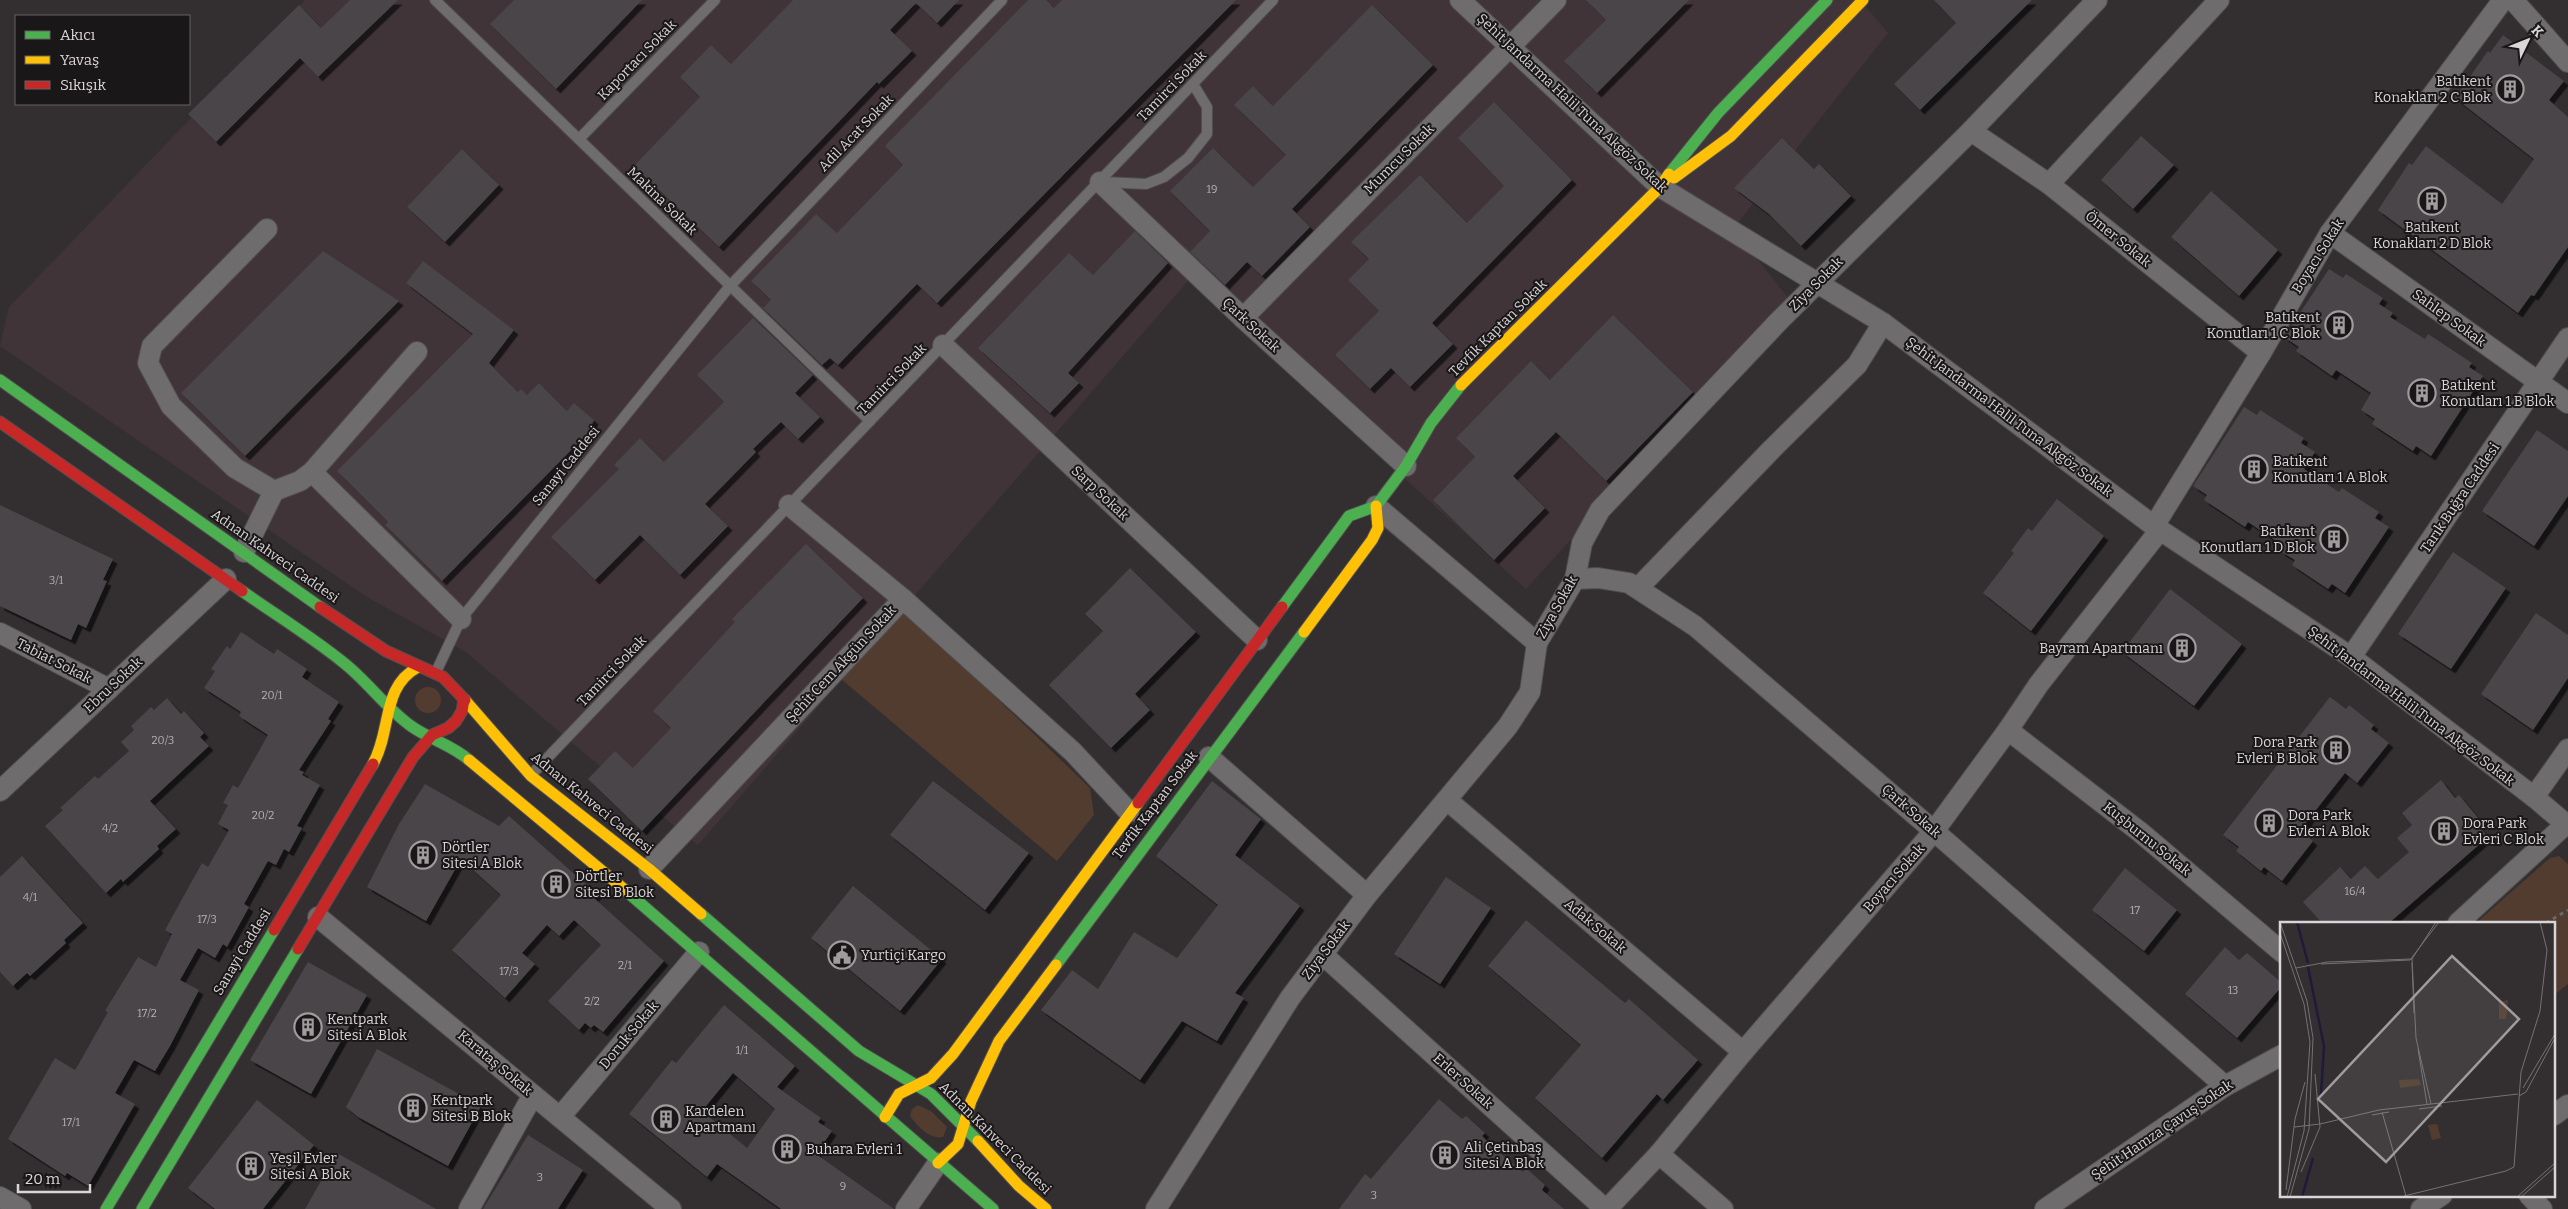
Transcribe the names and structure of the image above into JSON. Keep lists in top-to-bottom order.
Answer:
{
  "streets": {
    "main road": ["Tevfik Kaptan Sokak", "Sanayi Caddesi", "Adnan Kahveci Caddesi"],
    "street": [
      "Şehit Jandarma Halil Tuna Akgöz Sokak",
      "Mumcu Sokak",
      "Ömer Sokak",
      "Boyacı Sokak",
      "Ziya Sokak",
      "Sahlep Sokak",
      "Çark Sokak",
      "Sarp Sokak",
      "Tarık Buğra Caddesi",
      "Tabiat Sokak",
      "Şehit Cem Akgün Sokak",
      "Ebru Sokak",
      "Kuşburnu Sokak",
      "Adak Sokak",
      "Doruk Sokak",
      "Karataş Sokak",
      "Erler Sokak",
      "Şehit Hamza Çavuş Sokak"
    ],
    "lane": [
      "Kaportacı Sokak",
      "Tamirci Sokak",
      "Adil Acat Sokak",
      "Makina Sokak"
    ]
  },
  "crossings": [
    ["Kaportacı Sokak", "Makina Sokak"],
    ["Tamirci Sokak", "Makina Sokak"],
    ["Tamirci Sokak", "Çark Sokak"],
    ["Tamirci Sokak", "Sarp Sokak"],
    ["Tamirci Sokak", "Adnan Kahveci Caddesi"],
    ["Şehit Jandarma Halil Tuna Akgöz Sokak", "Mumcu Sokak"],
    ["Şehit Jandarma Halil Tuna Akgöz Sokak", "Boyacı Sokak"],
    ["Şehit Jandarma Halil Tuna Akgöz Sokak", "Ziya Sokak"],
    ["Şehit Jandarma Halil Tuna Akgöz Sokak", "Tevfik Kaptan Sokak"],
    ["Şehit Jandarma Halil Tuna Akgöz Sokak", "Tarık Buğra Caddesi"],
    ["Adil Acat Sokak", "Makina Sokak"],
    ["Adil Acat Sokak", "Sanayi Caddesi"],
    ["Mumcu Sokak", "Çark Sokak"],
    ["Makina Sokak", "Sanayi Caddesi"],
    ["Ömer Sokak", "Boyacı Sokak"],
    ["Ömer Sokak", "Ziya Sokak"],
    ["Boyacı Sokak", "Sahlep Sokak"],
    ["Boyacı Sokak", "Çark Sokak"],
    ["Boyacı Sokak", "Kuşburnu Sokak"],
    ["Boyacı Sokak", "Adak Sokak"],
    ["Boyacı Sokak", "Erler Sokak"],
    ["Ziya Sokak", "Çark Sokak"],
    ["Ziya Sokak", "Adak Sokak"],
    ["Ziya Sokak", "Erler Sokak"],
    ["Sahlep Sokak", "Tarık Buğra Caddesi"],
    ["Çark Sokak", "Tevfik Kaptan Sokak"],
    ["Çark Sokak", "Şehit Hamza Çavuş Sokak"],
    ["Tevfik Kaptan Sokak", "Sarp Sokak"],
    ["Tevfik Kaptan Sokak", "Adnan Kahveci Caddesi"],
    ["Tevfik Kaptan Sokak", "Şehit Cem Akgün Sokak"],
    ["Sanayi Caddesi", "Adnan Kahveci Caddesi"],
    ["Adnan Kahveci Caddesi", "Şehit Cem Akgün Sokak"],
    ["Tabiat Sokak", "Ebru Sokak"],
    ["Doruk Sokak", "Karataş Sokak"]
  ],
  "places": {
    "building": [
      "Batıkent Konakları 2 C Blok",
      "Batıkent Konakları 2 D Blok",
      "Batıkent Konutları 1 C Blok",
      "Batıkent Konutları 1 B Blok",
      "Batıkent Konutları 1 A Blok",
      "Batıkent Konutları 1 D Blok",
      "Bayram Apartmanı",
      "Dora Park Evleri B Blok",
      "Dora Park Evleri A Blok",
      "Dora Park Evleri C Blok",
      "Dörtler Sitesi A Blok",
      "Dörtler Sitesi B Blok",
      "Kentpark Sitesi A Blok",
      "Kentpark Sitesi B Blok",
      "Kardelen Apartmanı",
      "Buhara Evleri 1",
      "Ali Çetinbaş Sitesi A Blok",
      "Yeşil Evler Sitesi A Blok"
    ],
    "public building": ["Yurtiçi Kargo"]
  },
  "house_numbers": [
    "19",
    "3/1",
    "20/1",
    "20/3",
    "20/2",
    "4/2",
    "16/4",
    "4/1",
    "17",
    "17/3",
    "2/1",
    "17/3",
    "13",
    "2/2",
    "17/2",
    "1/1",
    "17/1",
    "3",
    "9",
    "3"
  ],
  "legend": ["Akıcı", "Yavaş", "Sıkışık"],
  "scale_bar": "20 m",
  "north": "top right"
}
